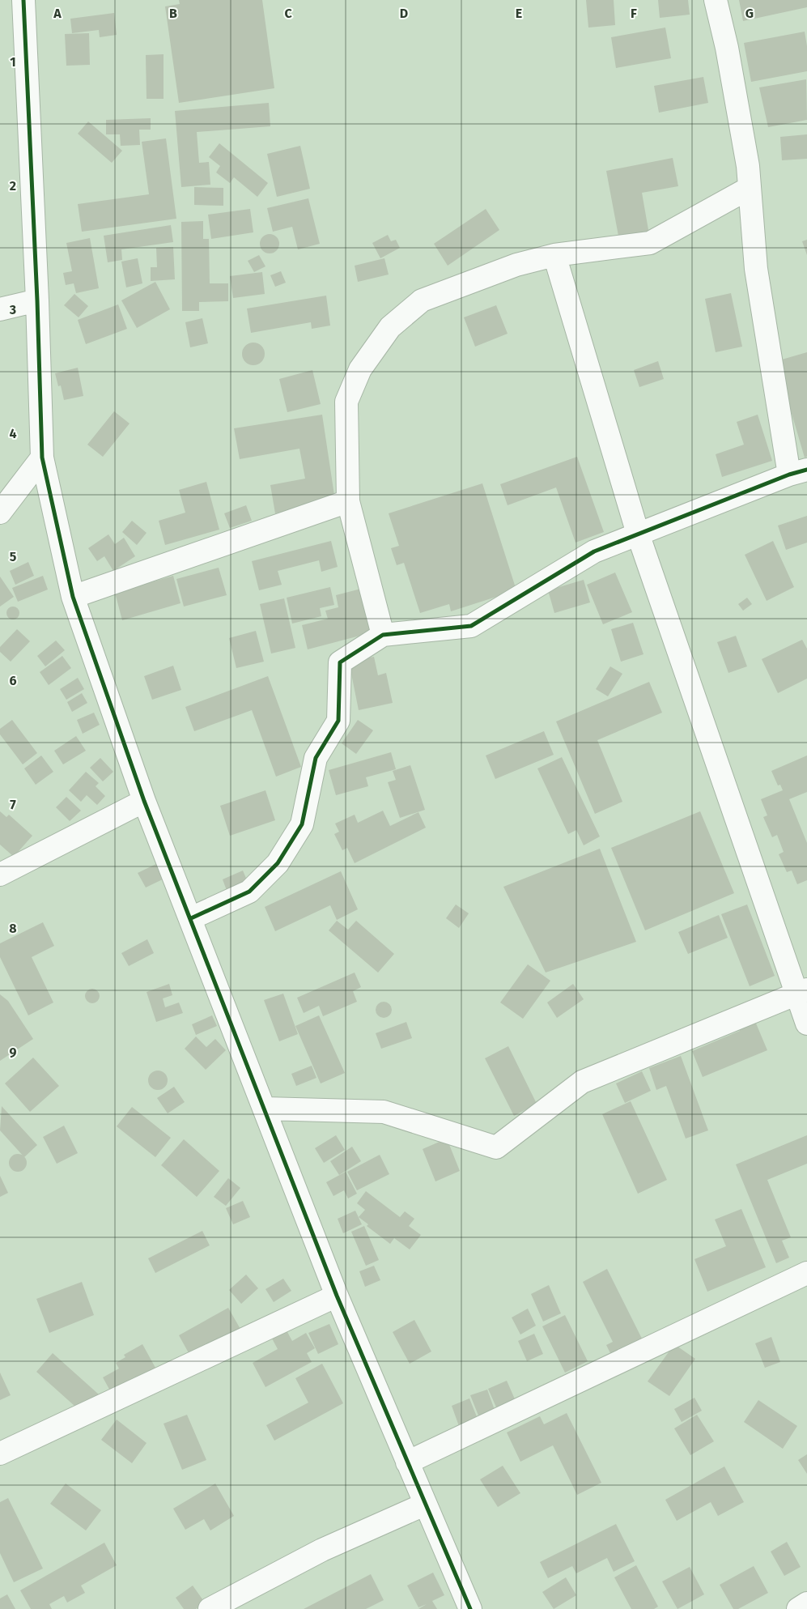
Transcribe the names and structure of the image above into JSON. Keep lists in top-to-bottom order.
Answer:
{
  "grid": {
    "columns": [
      "A",
      "B",
      "C",
      "D",
      "E",
      "F",
      "G"
    ],
    "rows": [
      "1",
      "2",
      "3",
      "4",
      "5",
      "6",
      "7",
      "8",
      "9"
    ]
  }
}
